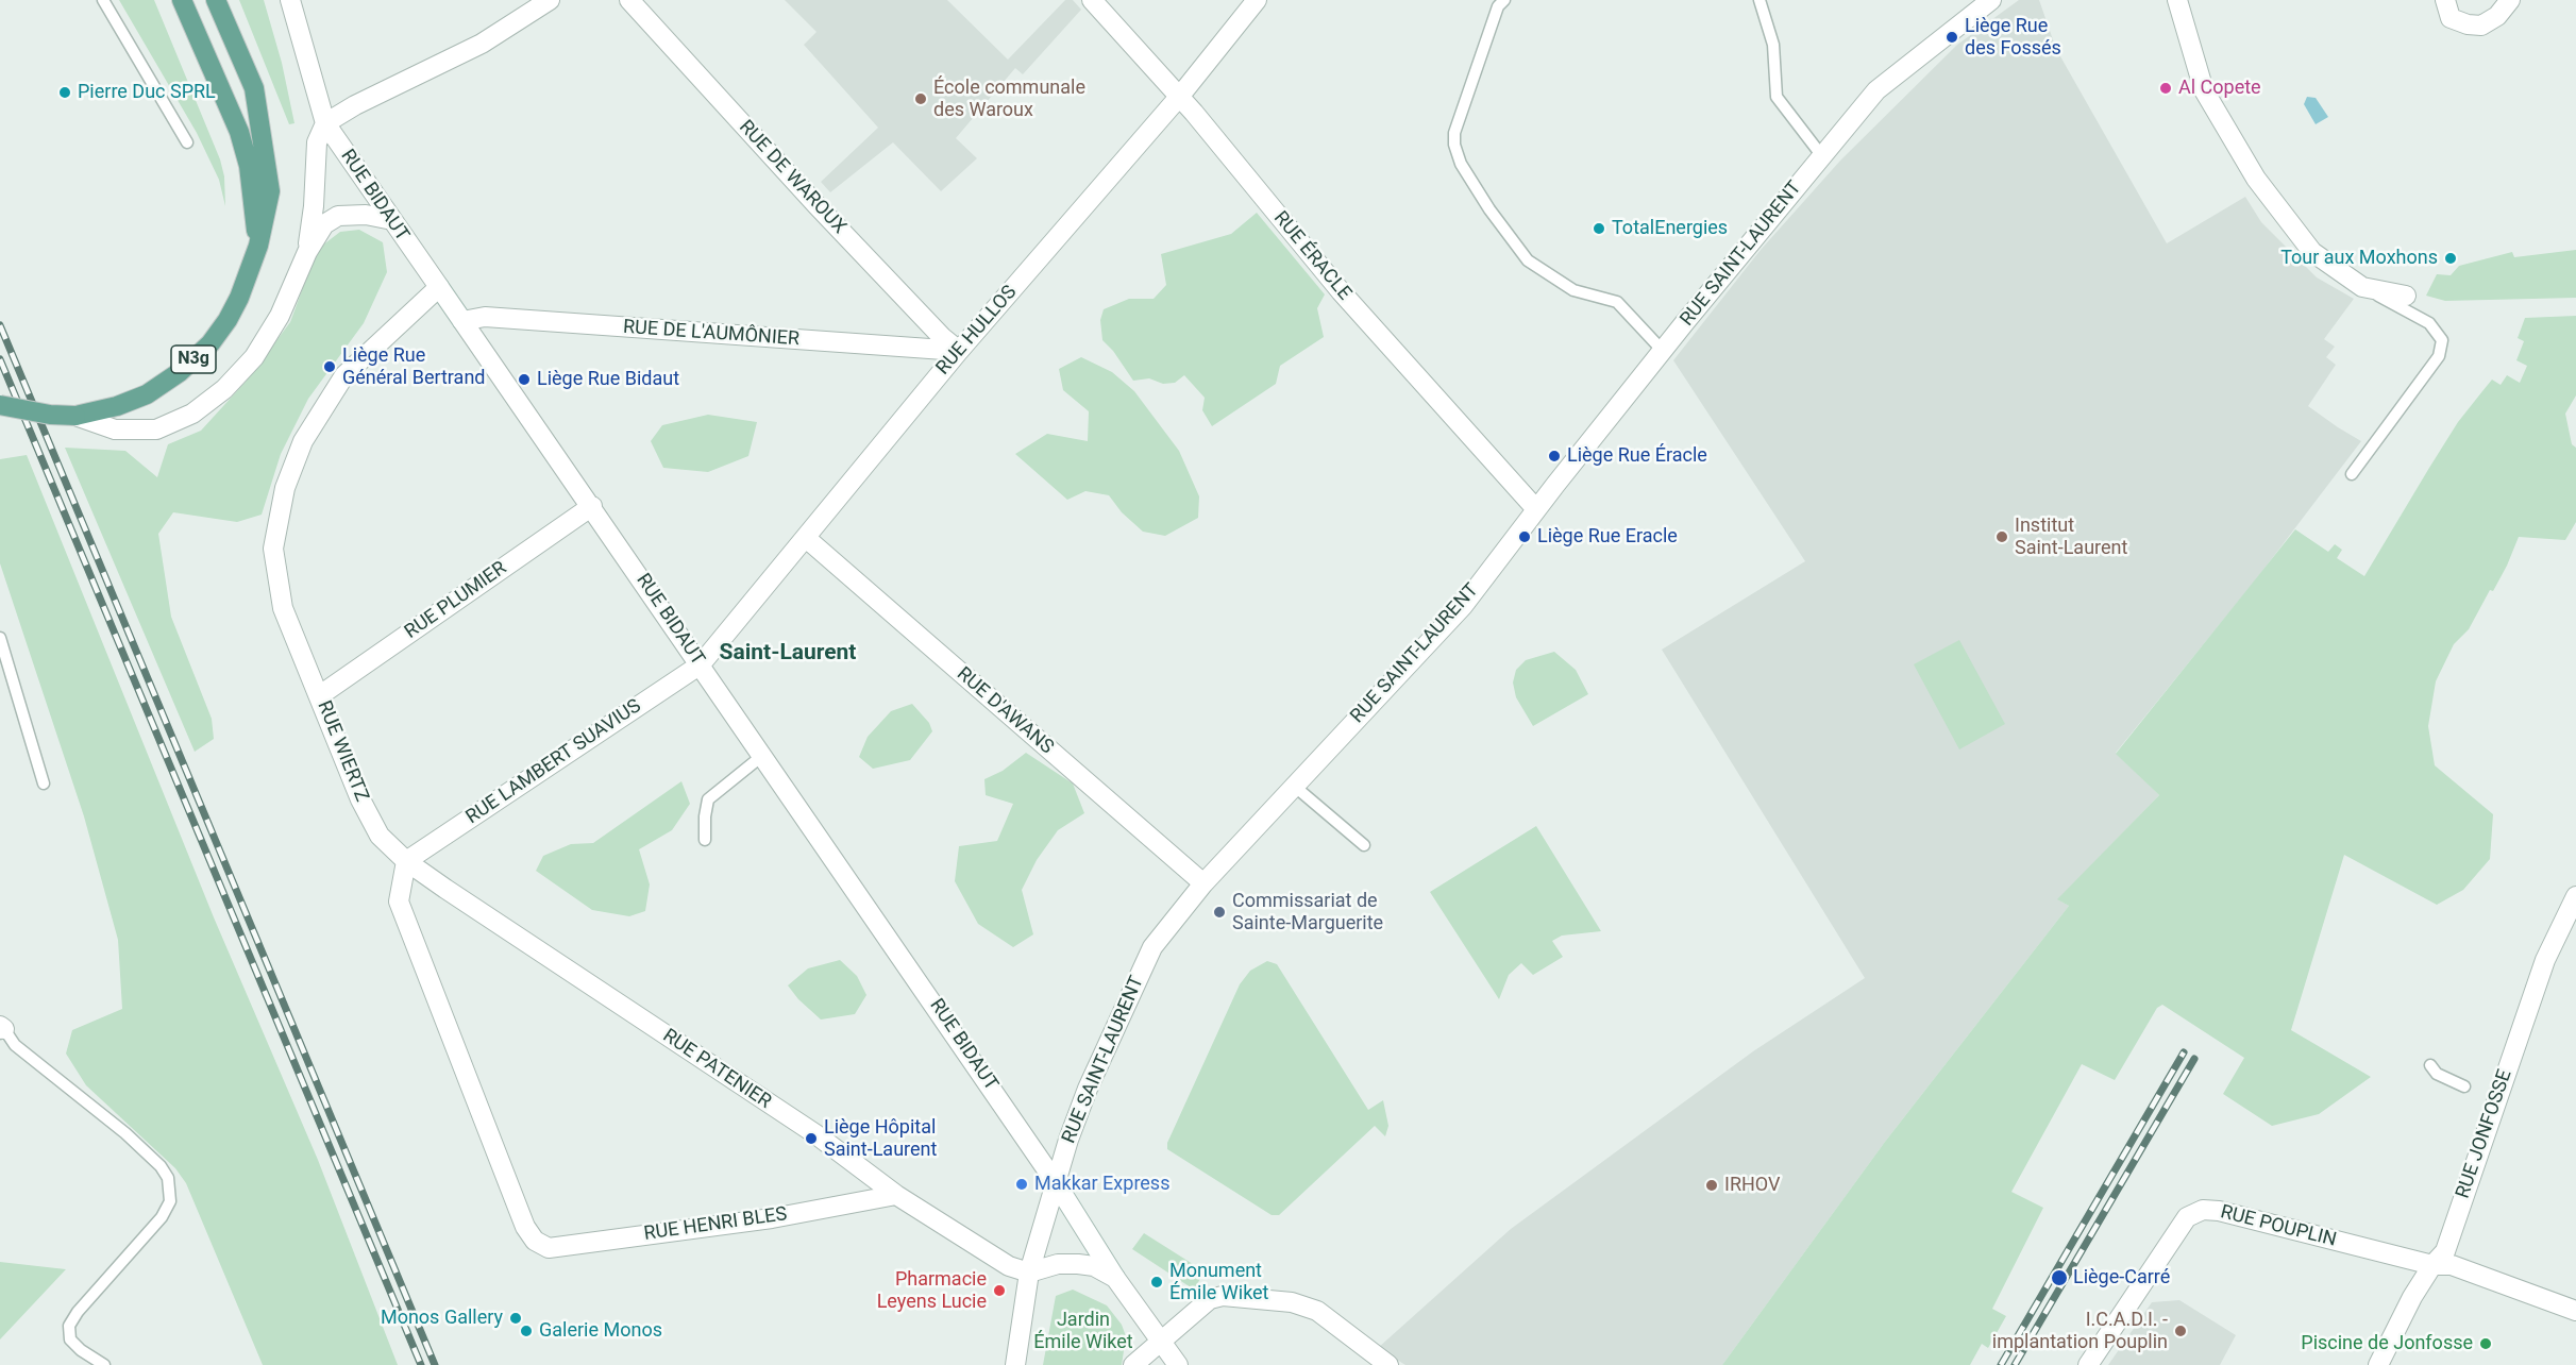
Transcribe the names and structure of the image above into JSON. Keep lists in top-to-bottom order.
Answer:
{
  "streets": {
    "main road": ["N3g"],
    "street": [
      "RUE DE WAROUX",
      "RUE BIDAUT",
      "RUE SAINT-LAURENT",
      "RUE ÉRACLE",
      "RUE HULLOS",
      "RUE DE L'AUMÔNIER",
      "RUE PLUMIER",
      "RUE D'AWANS",
      "RUE WIERTZ",
      "RUE LAMBERT SUAVIUS",
      "RUE PATENIER",
      "RUE JONFOSSE",
      "RUE HENRI BLES",
      "RUE POUPLIN"
    ]
  },
  "crossings": [
    ["RUE DE WAROUX", "RUE HULLOS"],
    ["RUE DE WAROUX", "RUE DE L'AUMÔNIER"],
    ["RUE BIDAUT", "RUE SAINT-LAURENT"],
    ["RUE BIDAUT", "RUE HULLOS"],
    ["RUE BIDAUT", "RUE DE L'AUMÔNIER"],
    ["RUE BIDAUT", "RUE PLUMIER"],
    ["RUE BIDAUT", "RUE WIERTZ"],
    ["RUE BIDAUT", "RUE LAMBERT SUAVIUS"],
    ["RUE SAINT-LAURENT", "RUE ÉRACLE"],
    ["RUE SAINT-LAURENT", "RUE D'AWANS"],
    ["RUE SAINT-LAURENT", "RUE PATENIER"],
    ["RUE ÉRACLE", "RUE HULLOS"],
    ["RUE HULLOS", "RUE DE L'AUMÔNIER"],
    ["RUE HULLOS", "RUE D'AWANS"],
    ["RUE HULLOS", "RUE LAMBERT SUAVIUS"],
    ["RUE PLUMIER", "RUE WIERTZ"],
    ["RUE WIERTZ", "RUE LAMBERT SUAVIUS"],
    ["RUE WIERTZ", "RUE PATENIER"],
    ["RUE WIERTZ", "RUE HENRI BLES"],
    ["RUE LAMBERT SUAVIUS", "RUE PATENIER"],
    ["RUE LAMBERT SUAVIUS", "RUE HENRI BLES"],
    ["RUE PATENIER", "RUE HENRI BLES"],
    ["RUE JONFOSSE", "RUE POUPLIN"]
  ],
  "districts": ["Saint-Laurent"],
  "parks": ["Jardin Émile Wiket"],
  "places": [
    "Liège Rue des Fossés",
    "Al Copete",
    "Pierre Duc SPRL",
    "École communale des Waroux",
    "TotalEnergies",
    "Tour aux Moxhons",
    "Liège Rue Général Bertrand",
    "Liège Rue Bidaut",
    "Liège Rue Éracle",
    "Liège Rue Eracle",
    "Institut Saint-Laurent",
    "Commissariat de Sainte-Marguerite",
    "Liège Hôpital Saint-Laurent",
    "Makkar Express",
    "IRHOV",
    "Liège-Carré",
    "Monument Émile Wiket",
    "Pharmacie Leyens Lucie",
    "Monos Gallery",
    "Galerie Monos",
    "I.C.A.D.I. - implantation Pouplin",
    "Piscine de Jonfosse"
  ]
}
